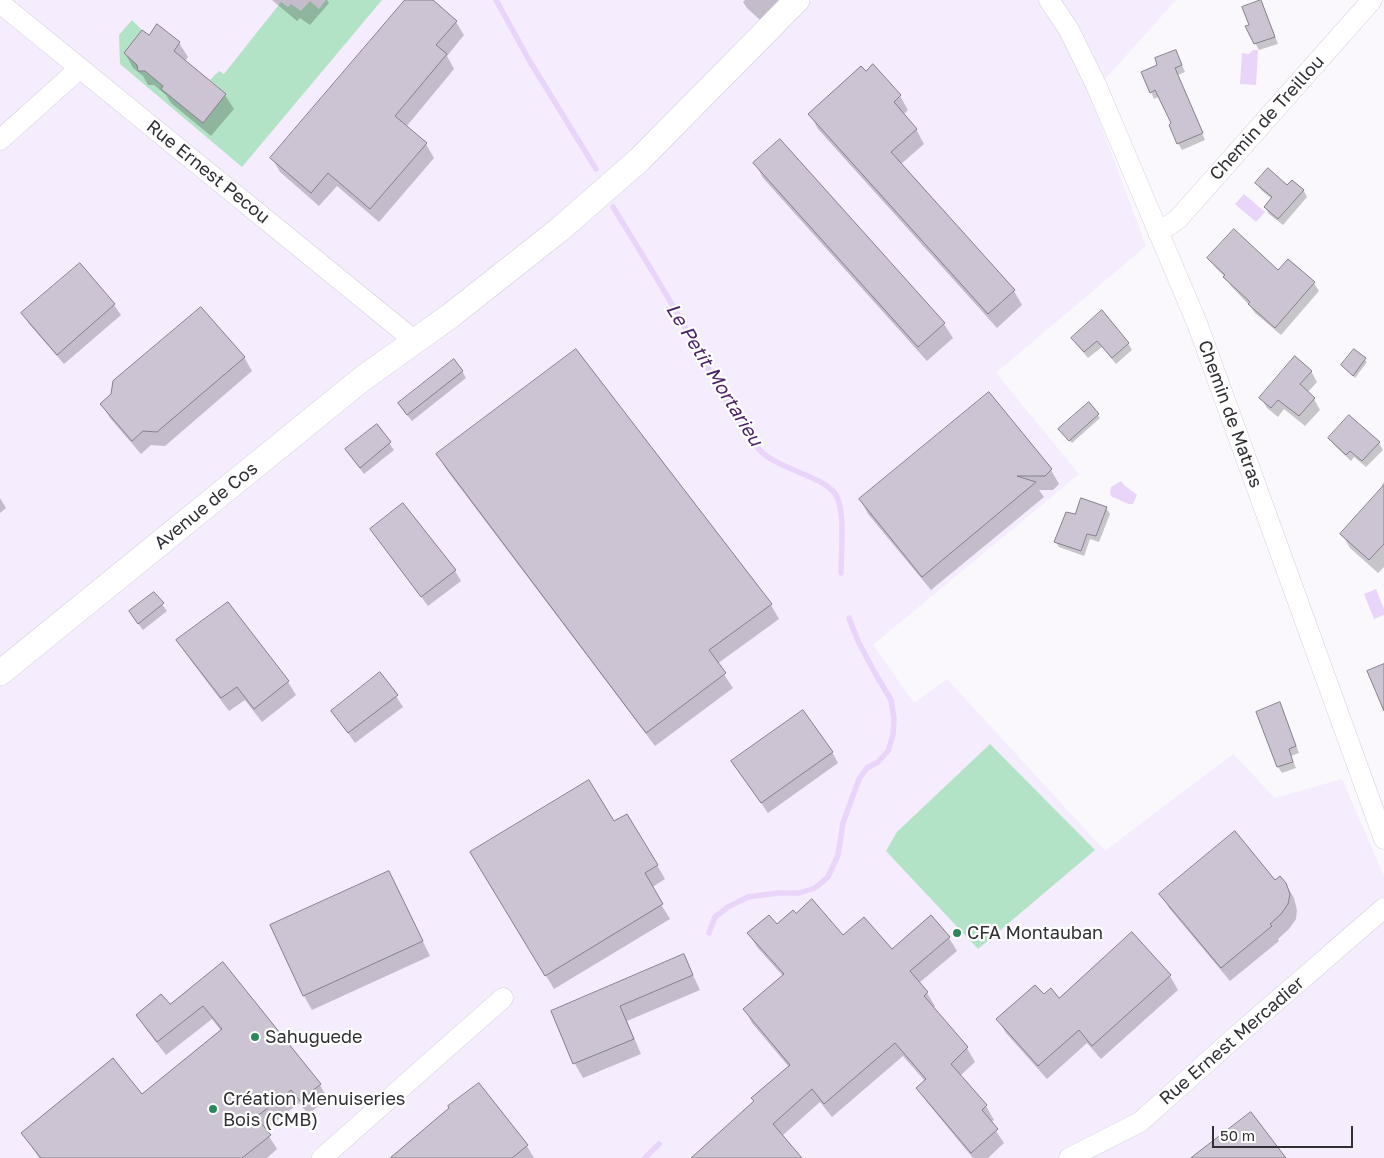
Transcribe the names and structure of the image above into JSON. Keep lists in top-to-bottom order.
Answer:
{
  "streets": {
    "street": [
      "Chemin de Treillou",
      "Rue Ernest Pecou",
      "Chemin de Matras",
      "Avenue de Cos",
      "Rue Ernest Mercadier"
    ]
  },
  "crossings": [
    ["Chemin de Treillou", "Chemin de Matras"],
    ["Rue Ernest Pecou", "Avenue de Cos"]
  ],
  "water": ["Le Petit Mortarieu"],
  "places": ["CFA Montauban", "Sahuguede", "Création Menuiseries Bois (CMB)"],
  "scale_bar": "50 m"
}
